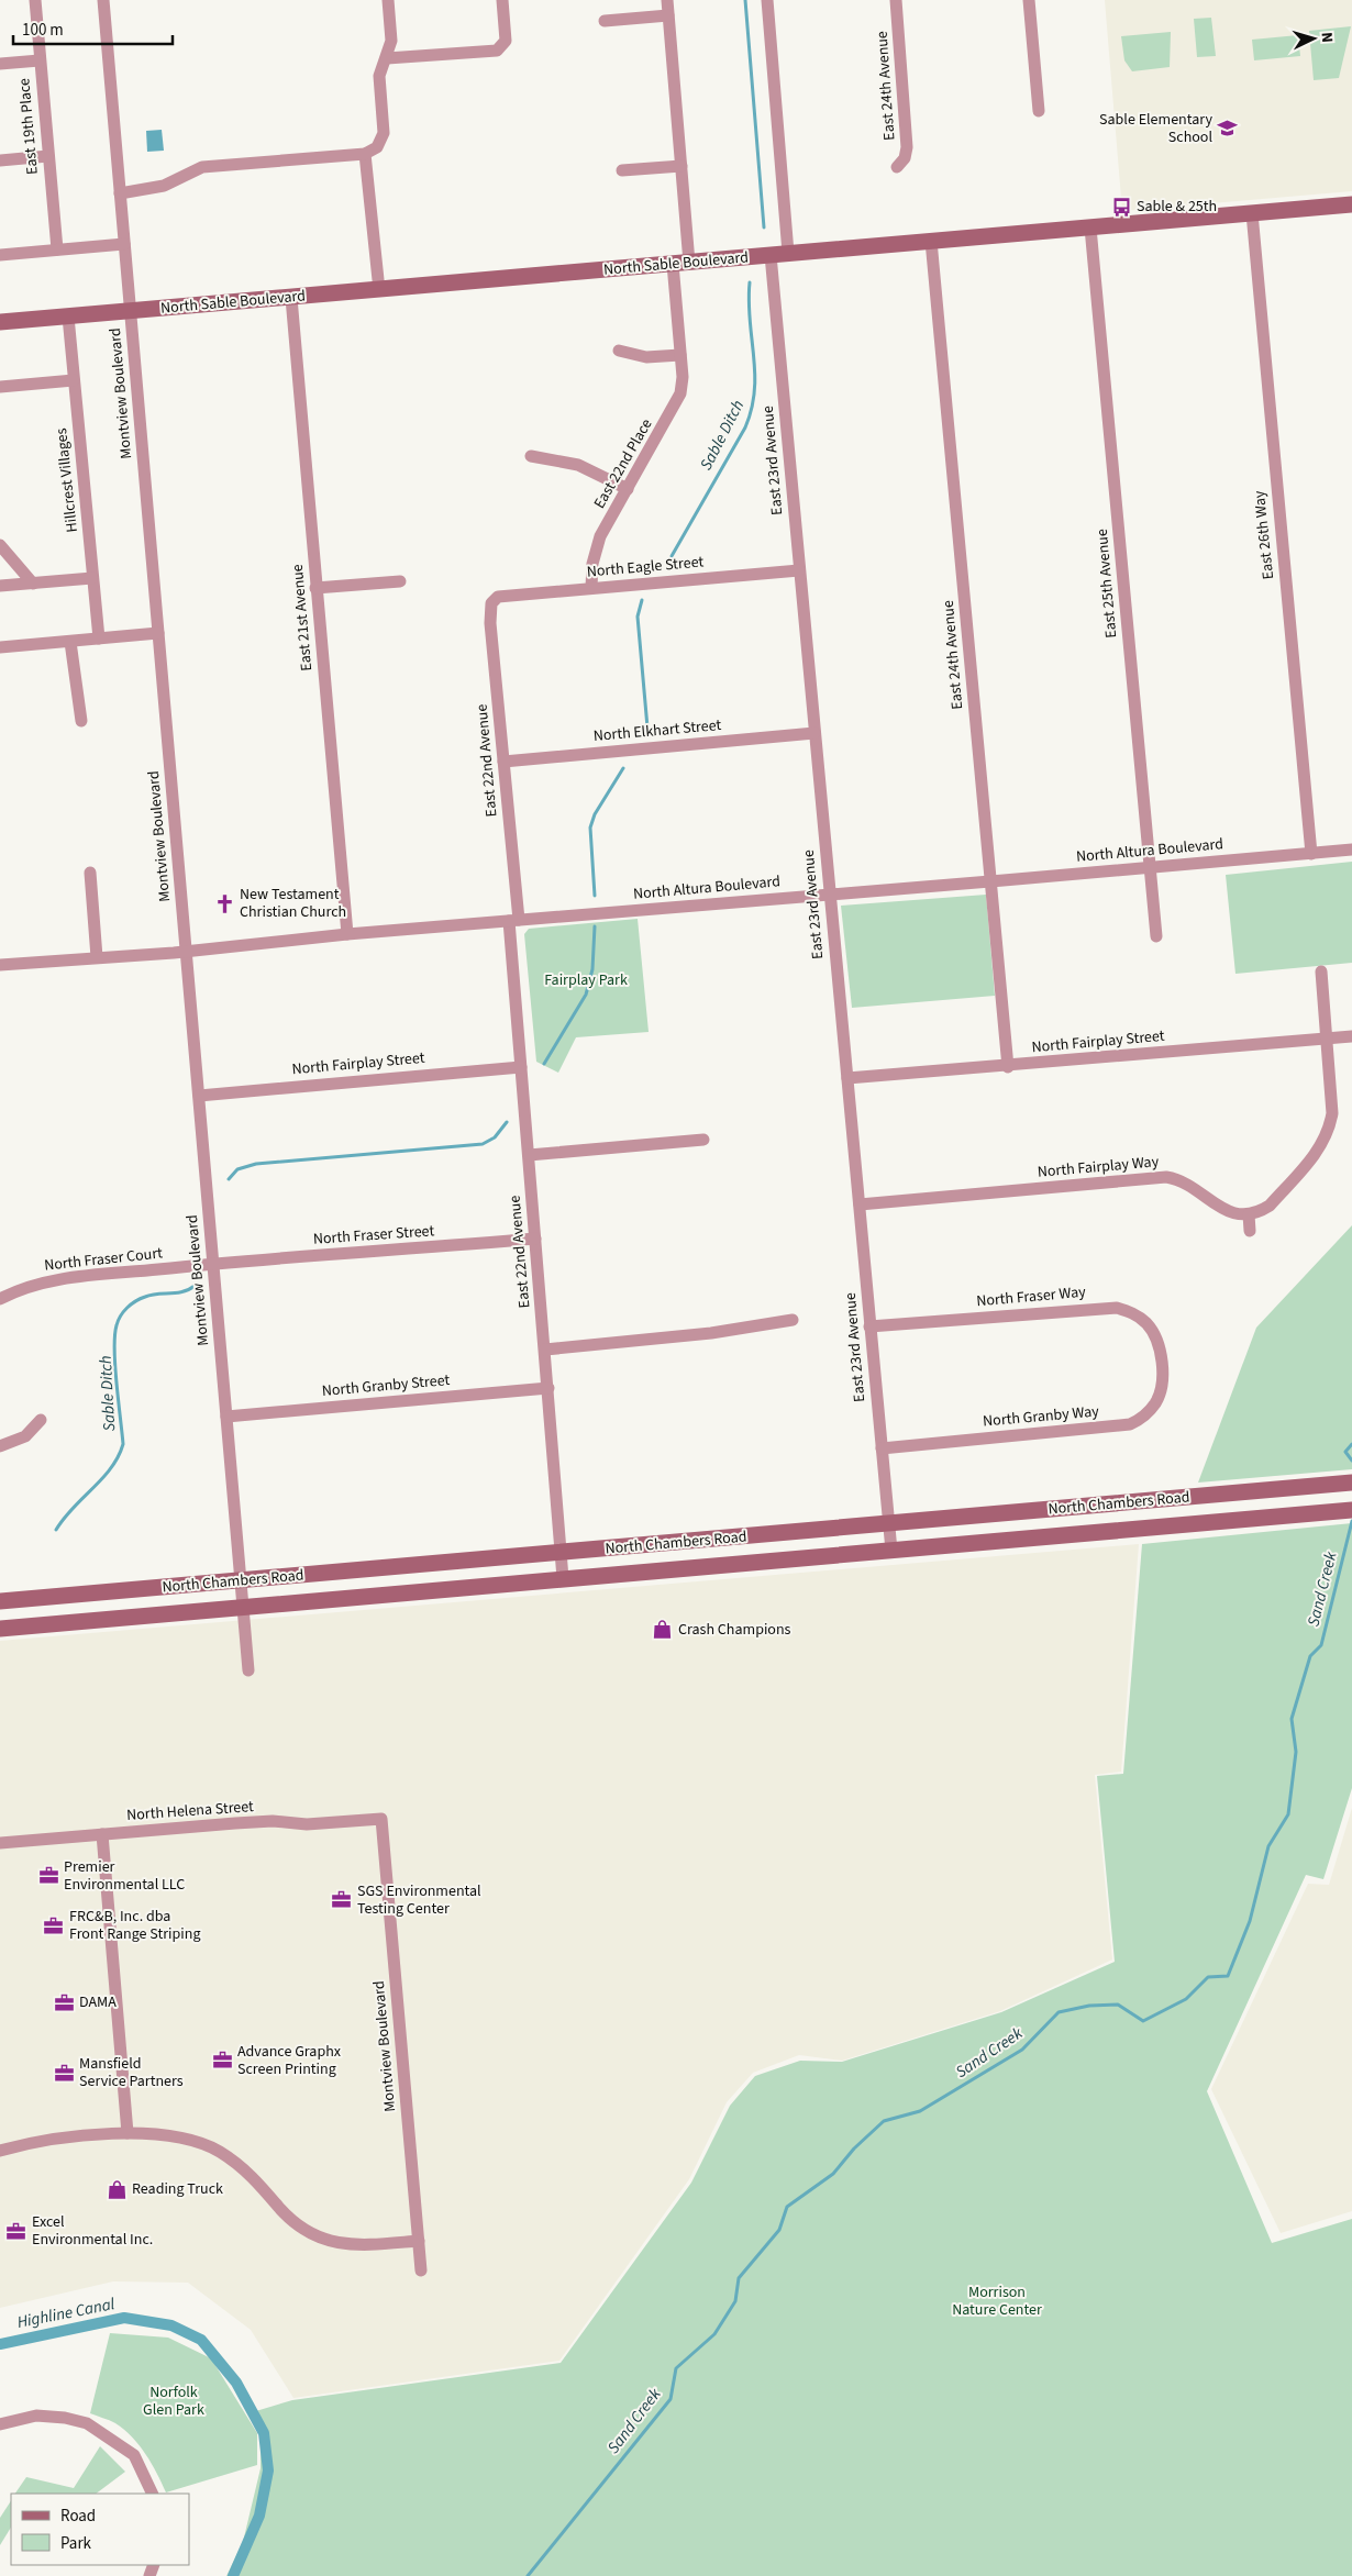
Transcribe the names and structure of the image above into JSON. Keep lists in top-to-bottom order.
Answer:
{
  "streets": {
    "main road": ["North Sable Boulevard", "North Chambers Road"],
    "street": [
      "East 24th Avenue",
      "East 19th Place",
      "Montview Boulevard",
      "East 23rd Avenue",
      "East 22nd Place",
      "Hillcrest Villages",
      "East 26th Way",
      "North Eagle Street",
      "East 25th Avenue",
      "East 21st Avenue",
      "North Elkhart Street",
      "East 22nd Avenue",
      "North Altura Boulevard",
      "North Fairplay Street",
      "North Fairplay Way",
      "North Fraser Street",
      "North Fraser Court",
      "North Fraser Way",
      "North Granby Street",
      "North Granby Way",
      "North Helena Street"
    ]
  },
  "crossings": [
    ["East 24th Avenue", "North Sable Boulevard"],
    ["East 24th Avenue", "North Altura Boulevard"],
    ["East 24th Avenue", "North Fairplay Street"],
    ["North Sable Boulevard", "Montview Boulevard"],
    ["North Sable Boulevard", "East 23rd Avenue"],
    ["North Sable Boulevard", "East 22nd Place"],
    ["North Sable Boulevard", "Hillcrest Villages"],
    ["North Sable Boulevard", "East 26th Way"],
    ["North Sable Boulevard", "East 25th Avenue"],
    ["North Sable Boulevard", "East 21st Avenue"],
    ["Montview Boulevard", "North Altura Boulevard"],
    ["Montview Boulevard", "North Fairplay Street"],
    ["Montview Boulevard", "North Fraser Street"],
    ["Montview Boulevard", "North Fraser Court"],
    ["Montview Boulevard", "North Granby Street"],
    ["Montview Boulevard", "North Chambers Road"],
    ["Montview Boulevard", "North Helena Street"],
    ["East 23rd Avenue", "North Eagle Street"],
    ["East 23rd Avenue", "North Elkhart Street"],
    ["East 23rd Avenue", "North Altura Boulevard"],
    ["East 23rd Avenue", "North Fairplay Street"],
    ["East 23rd Avenue", "North Fairplay Way"],
    ["East 23rd Avenue", "North Fraser Way"],
    ["East 23rd Avenue", "North Granby Way"],
    ["East 23rd Avenue", "North Chambers Road"],
    ["East 22nd Place", "North Eagle Street"],
    ["East 26th Way", "North Altura Boulevard"],
    ["North Eagle Street", "East 22nd Avenue"],
    ["East 25th Avenue", "North Altura Boulevard"],
    ["East 21st Avenue", "North Altura Boulevard"],
    ["North Elkhart Street", "East 22nd Avenue"],
    ["East 22nd Avenue", "North Altura Boulevard"],
    ["East 22nd Avenue", "North Fairplay Street"],
    ["East 22nd Avenue", "North Fraser Street"],
    ["East 22nd Avenue", "North Granby Street"],
    ["East 22nd Avenue", "North Chambers Road"],
    ["North Fraser Street", "North Fraser Court"],
    ["North Fraser Way", "North Granby Way"]
  ],
  "water": ["Sable Ditch", "Sand Creek", "Highline Canal"],
  "parks": ["Fairplay Park", "Morrison Nature Center", "Norfolk Glen Park"],
  "places": {
    "school or university": ["Sable Elementary School"],
    "bus stop": ["Sable & 25th"],
    "church": ["New Testament Christian Church"],
    "shop": ["Crash Champions", "Reading Truck"],
    "office": [
      "Premier Environmental LLC",
      "SGS Environmental Testing Center",
      "FRC&B, Inc. dba Front Range Striping",
      "DAMA",
      "Advance Graphx Screen Printing",
      "Mansfield Service Partners",
      "Excel Environmental Inc."
    ]
  },
  "legend": ["Road", "Park"],
  "scale_bar": "100 m",
  "north": "right"
}
